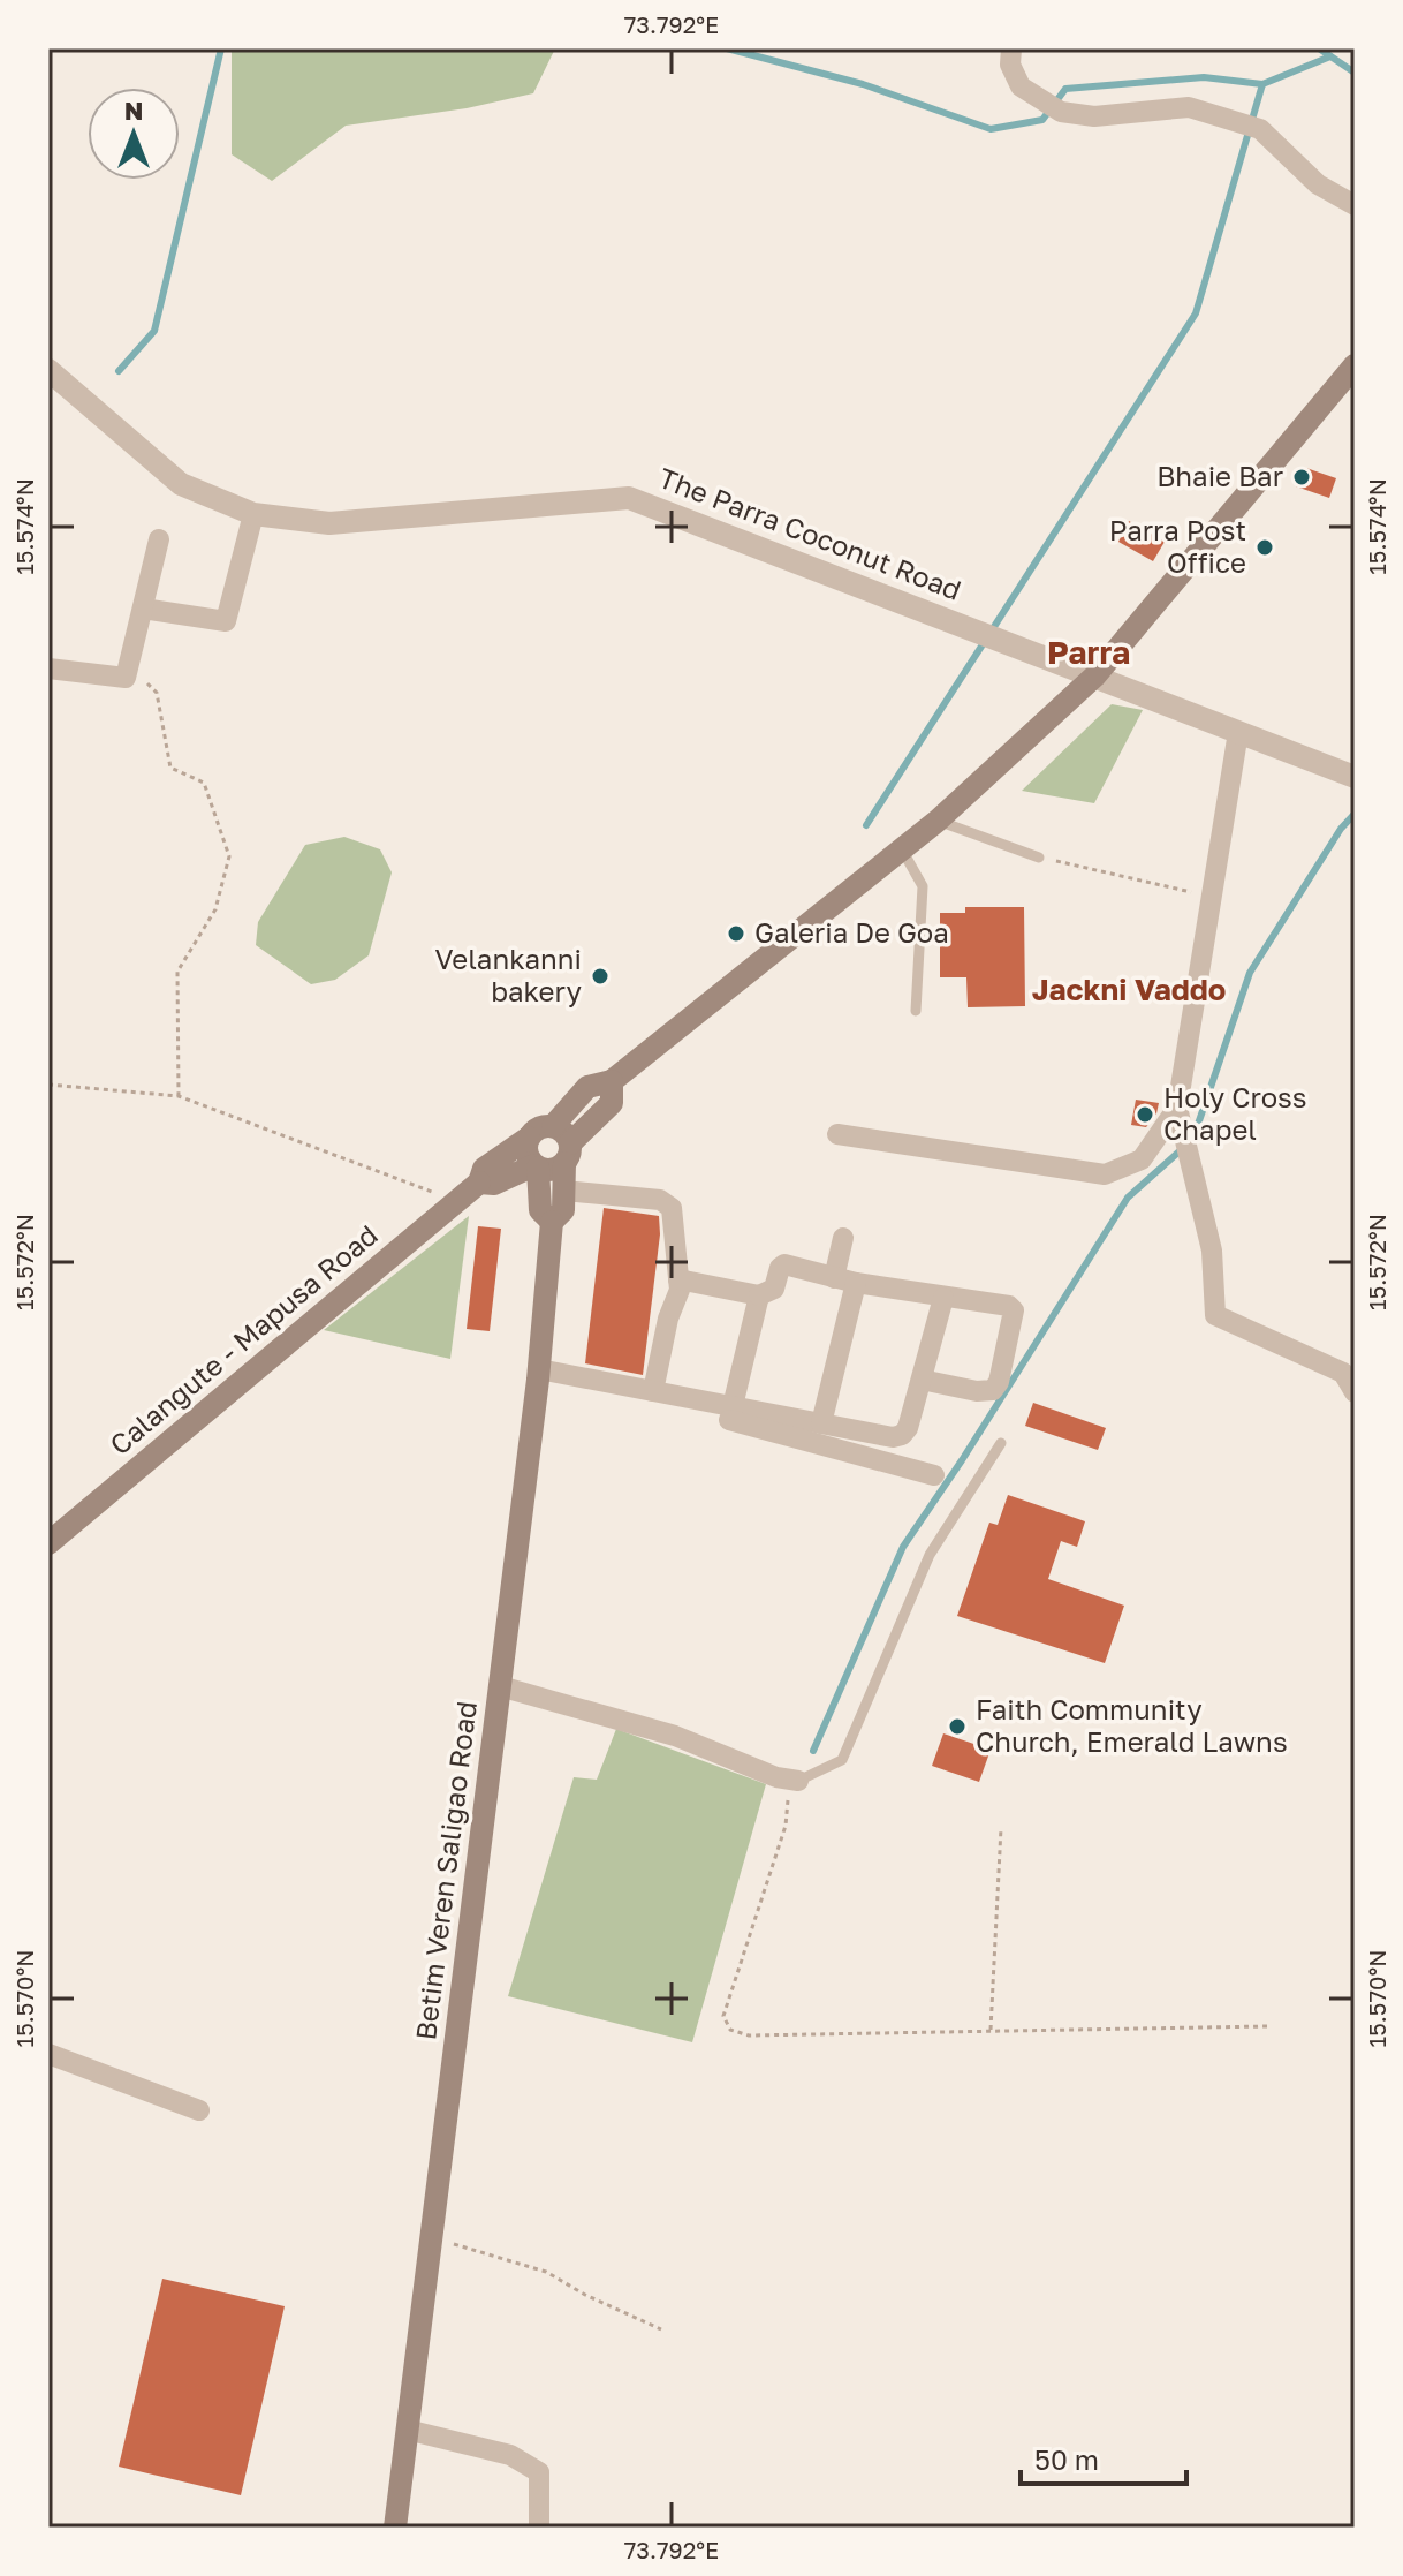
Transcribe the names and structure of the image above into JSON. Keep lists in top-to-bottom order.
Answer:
{
  "streets": {
    "main road": ["Calangute - Mapusa Road", "Betim Veren Saligao Road"],
    "street": ["The Parra Coconut Road"]
  },
  "crossings": [
    ["The Parra Coconut Road", "Calangute - Mapusa Road"],
    ["Calangute - Mapusa Road", "Betim Veren Saligao Road"]
  ],
  "districts": ["Parra", "Jackni Vaddo"],
  "places": [
    "Bhaie Bar",
    "Parra Post Office",
    "Galeria De Goa",
    "Velankanni bakery",
    "Holy Cross Chapel",
    "Faith Community Church, Emerald Lawns"
  ],
  "scale_bar": "50 m",
  "north": "top",
  "coordinates": [
    "73.792°E",
    "15.574°N",
    "15.572°N",
    "15.570°N"
  ]
}
